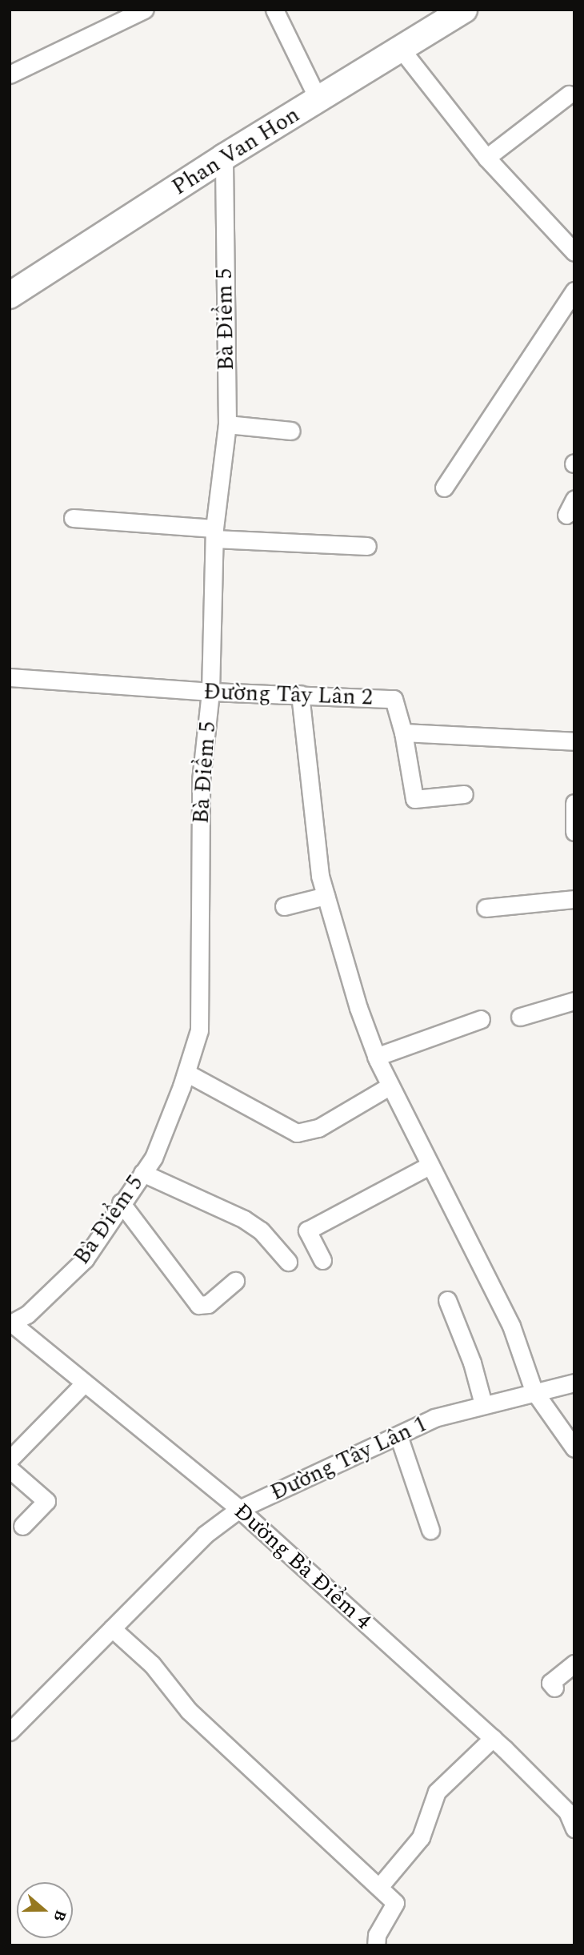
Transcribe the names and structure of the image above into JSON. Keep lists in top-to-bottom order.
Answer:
{
  "streets": {
    "main road": ["Phan Van Hon"],
    "street": [
      "Bà Điểm 5",
      "Đường Tây Lân 2",
      "Đường Tây Lân 1",
      "Đường Bà Điểm 4"
    ]
  },
  "crossings": [
    ["Phan Van Hon", "Bà Điểm 5"],
    ["Bà Điểm 5", "Đường Tây Lân 2"],
    ["Bà Điểm 5", "Đường Bà Điểm 4"],
    ["Đường Tây Lân 1", "Đường Bà Điểm 4"]
  ],
  "north": "right"
}
